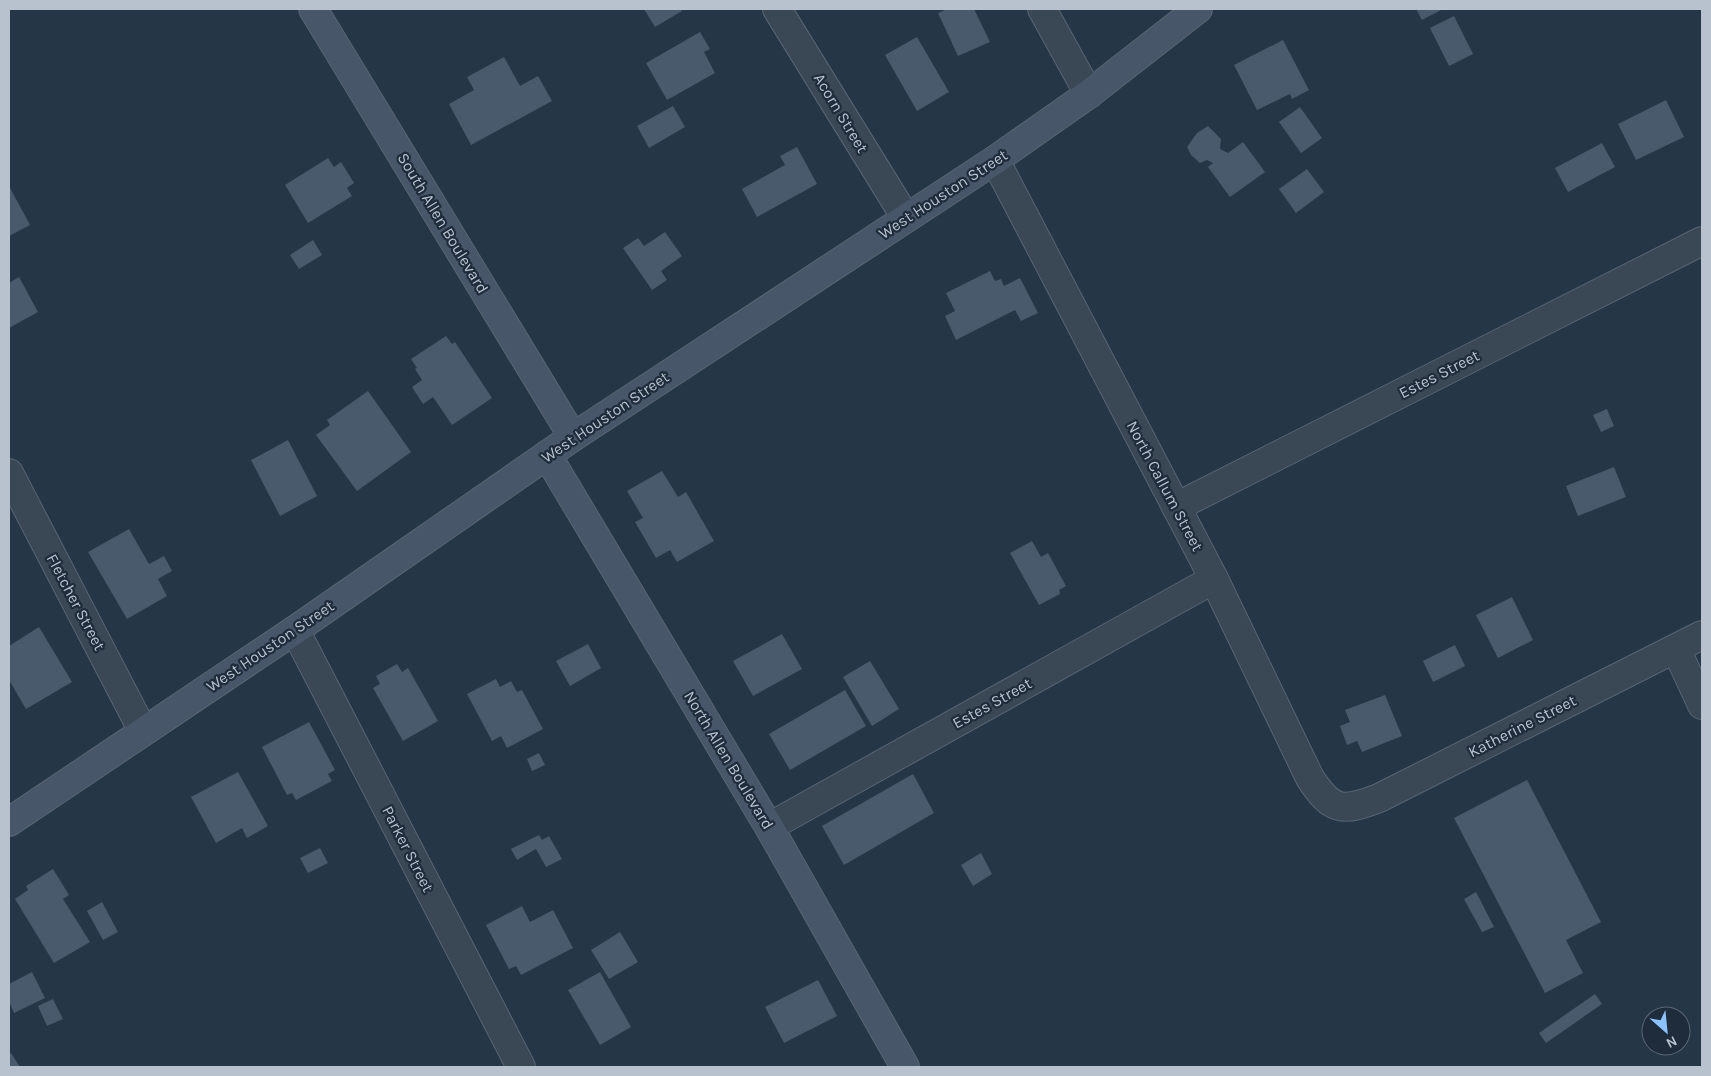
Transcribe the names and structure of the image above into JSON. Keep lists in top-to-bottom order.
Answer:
{
  "streets": {
    "main road": ["West Houston Street", "South Allen Boulevard", "North Allen Boulevard"],
    "street": [
      "Acorn Street",
      "Estes Street",
      "North Callum Street",
      "Fletcher Street",
      "Katherine Street",
      "Parker Street"
    ]
  },
  "crossings": [
    ["Acorn Street", "West Houston Street"],
    ["West Houston Street", "South Allen Boulevard"],
    ["West Houston Street", "North Callum Street"],
    ["West Houston Street", "Fletcher Street"],
    ["West Houston Street", "North Allen Boulevard"],
    ["West Houston Street", "Parker Street"],
    ["Estes Street", "North Callum Street"],
    ["Estes Street", "North Allen Boulevard"],
    ["North Callum Street", "Katherine Street"]
  ],
  "north": "bottom right"
}
